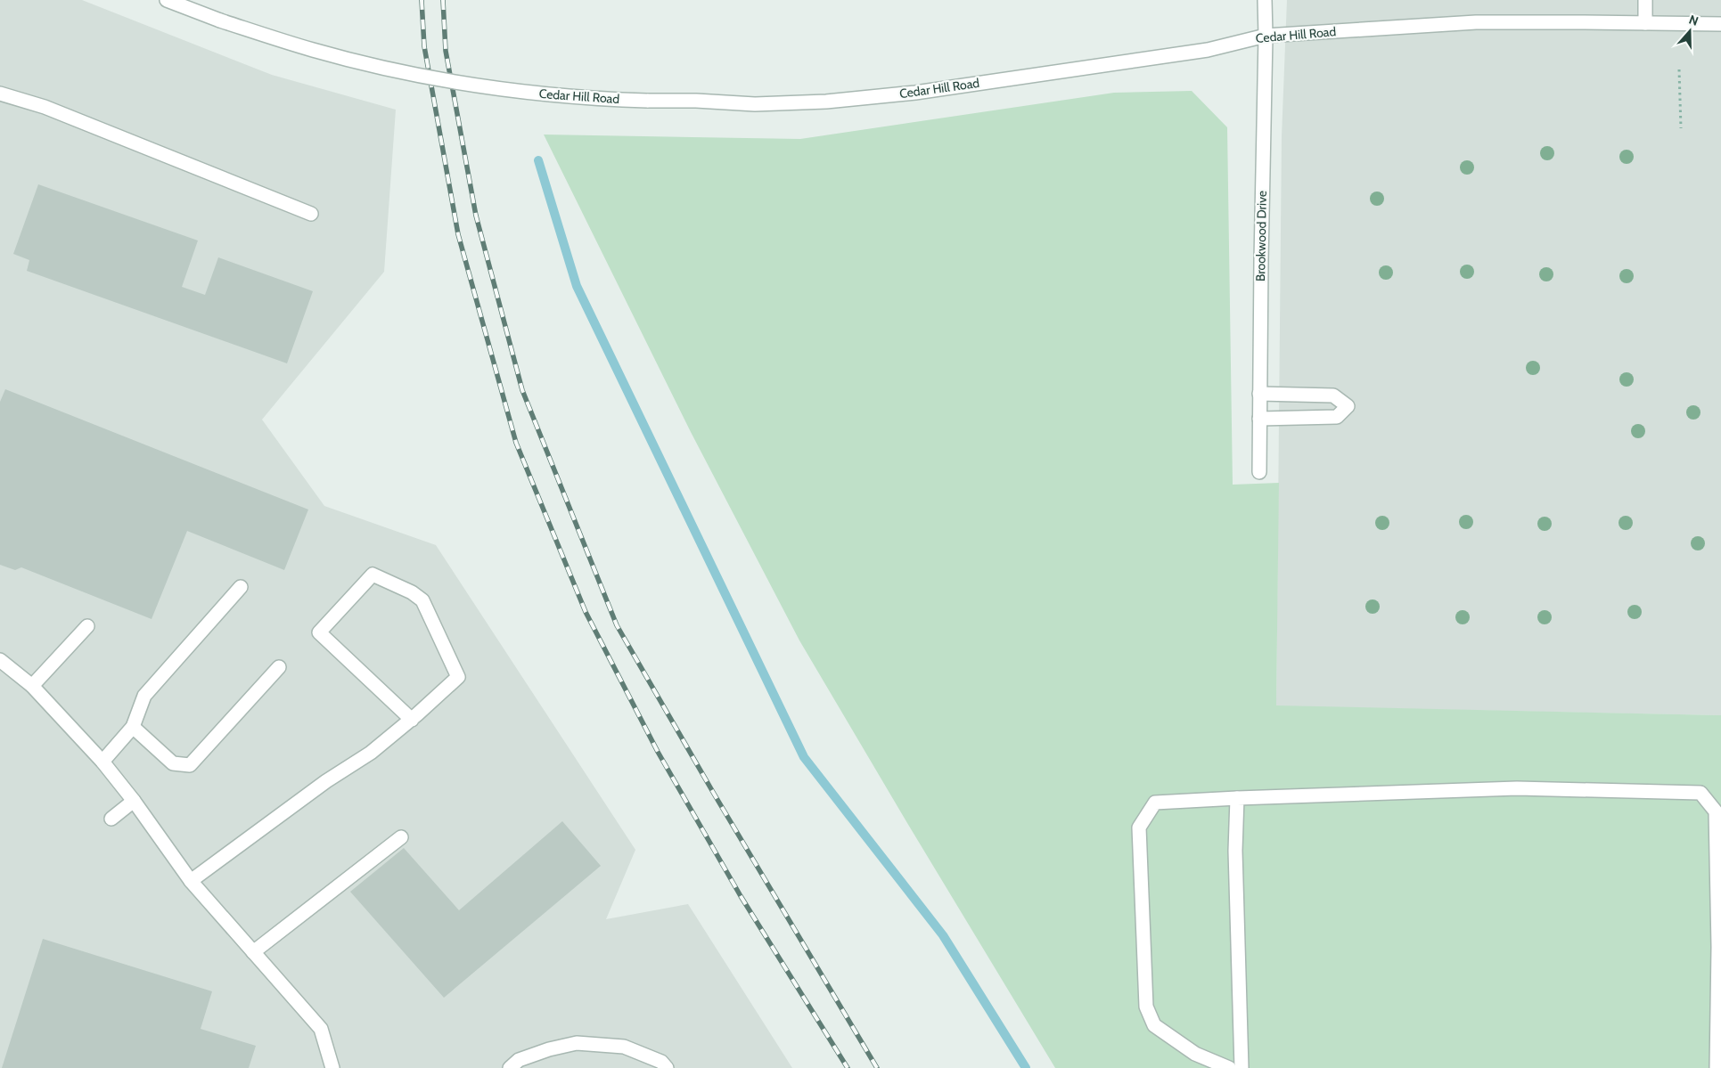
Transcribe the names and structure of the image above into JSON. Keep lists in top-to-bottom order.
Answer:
{
  "streets": {
    "street": ["Cedar Hill Road", "Brookwood Drive"]
  },
  "crossings": [
    ["Cedar Hill Road", "Brookwood Drive"]
  ],
  "north": "top"
}
